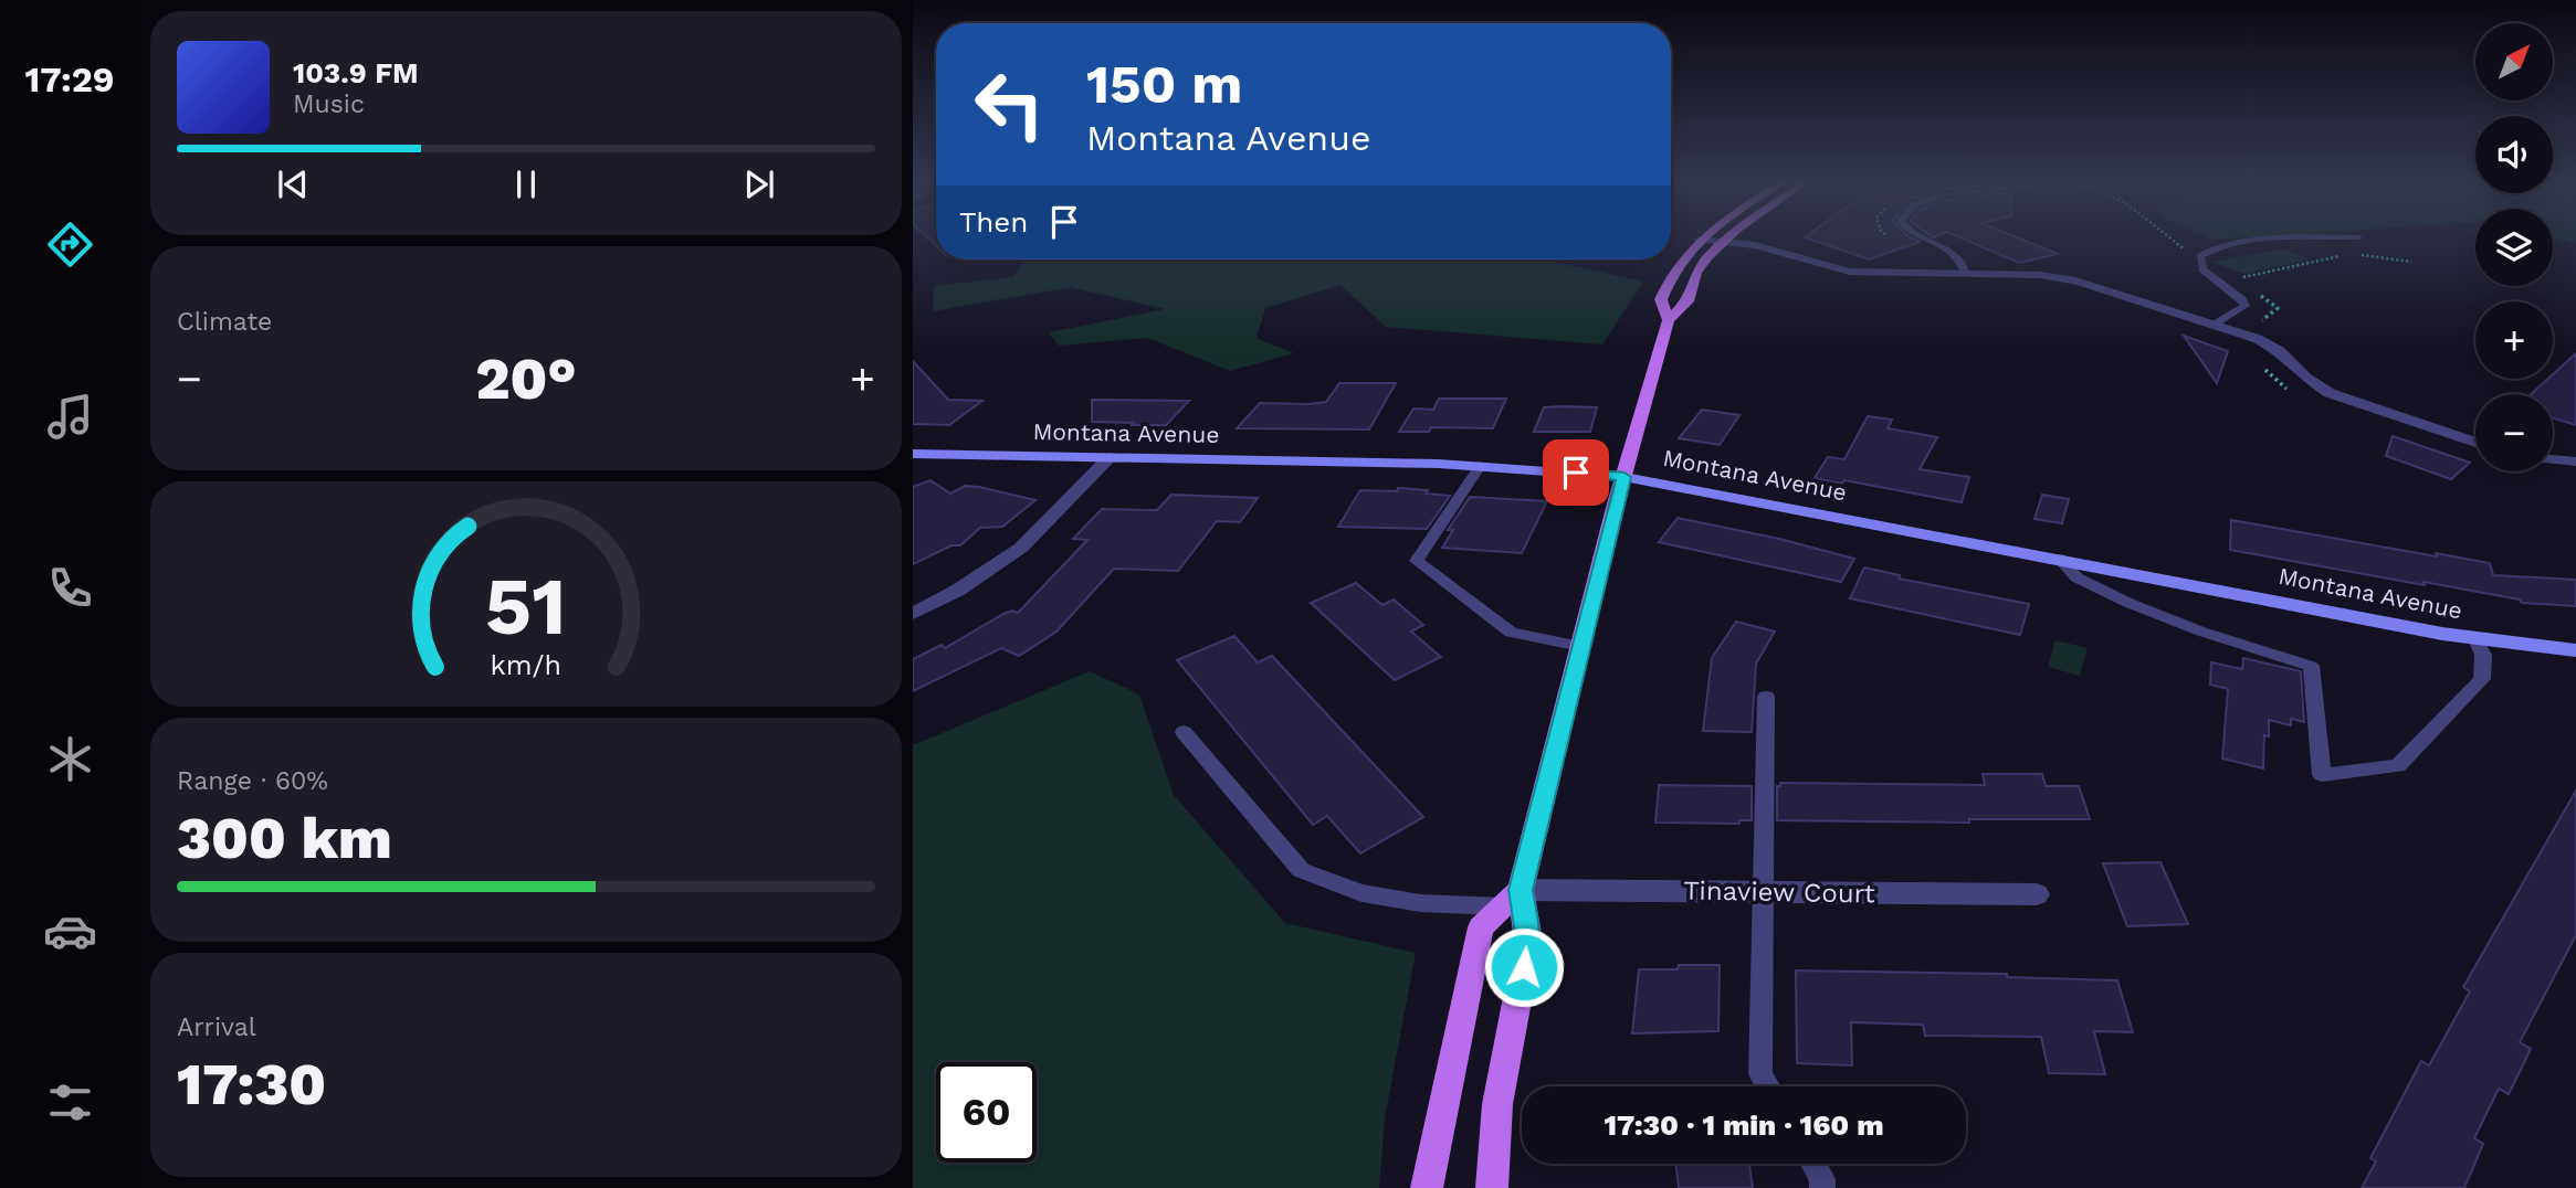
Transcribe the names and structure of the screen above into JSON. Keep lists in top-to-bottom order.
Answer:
{
  "streets": {
    "street": ["Montana Avenue", "Tinaview Court"]
  },
  "north": "top right",
  "page": {
    "tabs": "17:29",
    "map_buttons": ["+", "−"],
    "turn": ["150 m", "Montana Avenue"],
    "song": ["103.9 FM", "Music"],
    "then": "Then",
    "tile": [
      "Climate",
      ["Range · 60%", "300 km"],
      ["Arrival", "17:30"]
    ],
    "heat": ["−", "20°", "+"],
    "limit": "60",
    "trip": "17:30 · 1 min · 160 m",
    "gauge": ["51", "km/h"]
  }
}
